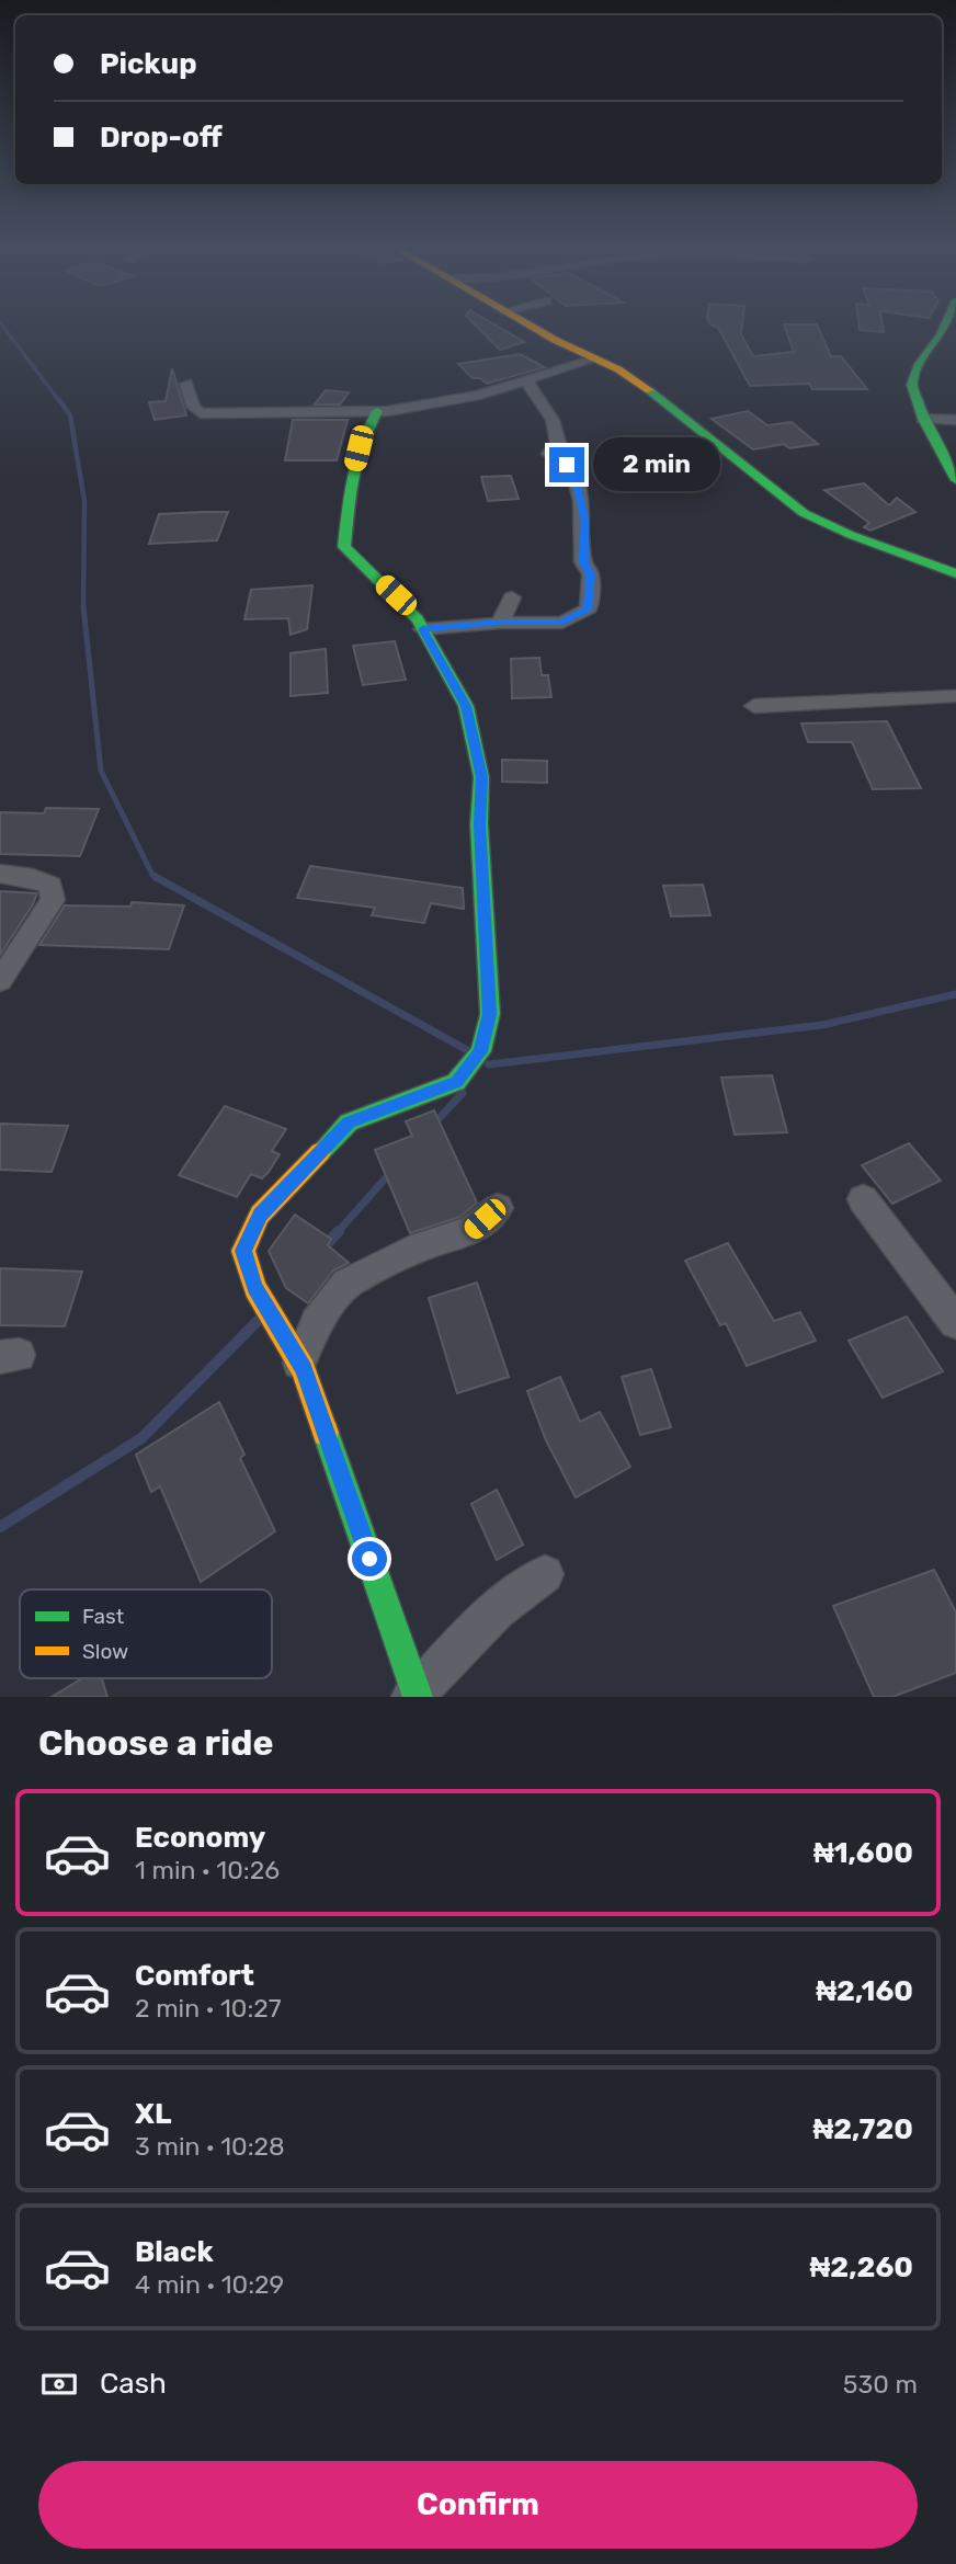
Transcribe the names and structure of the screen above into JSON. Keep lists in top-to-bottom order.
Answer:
{
  "legend": ["Fast", "Slow"],
  "page": {
    "banner": ["Pickup", "Drop-off"],
    "bubble": "2 min",
    "heading": "Choose a ride",
    "list": [
      {
        "name": "Economy",
        "note": "1 min · 10:26",
        "value": "₦1,600"
      },
      {
        "name": "Comfort",
        "note": "2 min · 10:27",
        "value": "₦2,160"
      },
      {
        "name": "XL",
        "note": "3 min · 10:28",
        "value": "₦2,720"
      },
      {
        "name": "Black",
        "note": "4 min · 10:29",
        "value": "₦2,260"
      }
    ],
    "pay": ["Cash", "530 m"],
    "buttons": "Confirm"
  }
}
